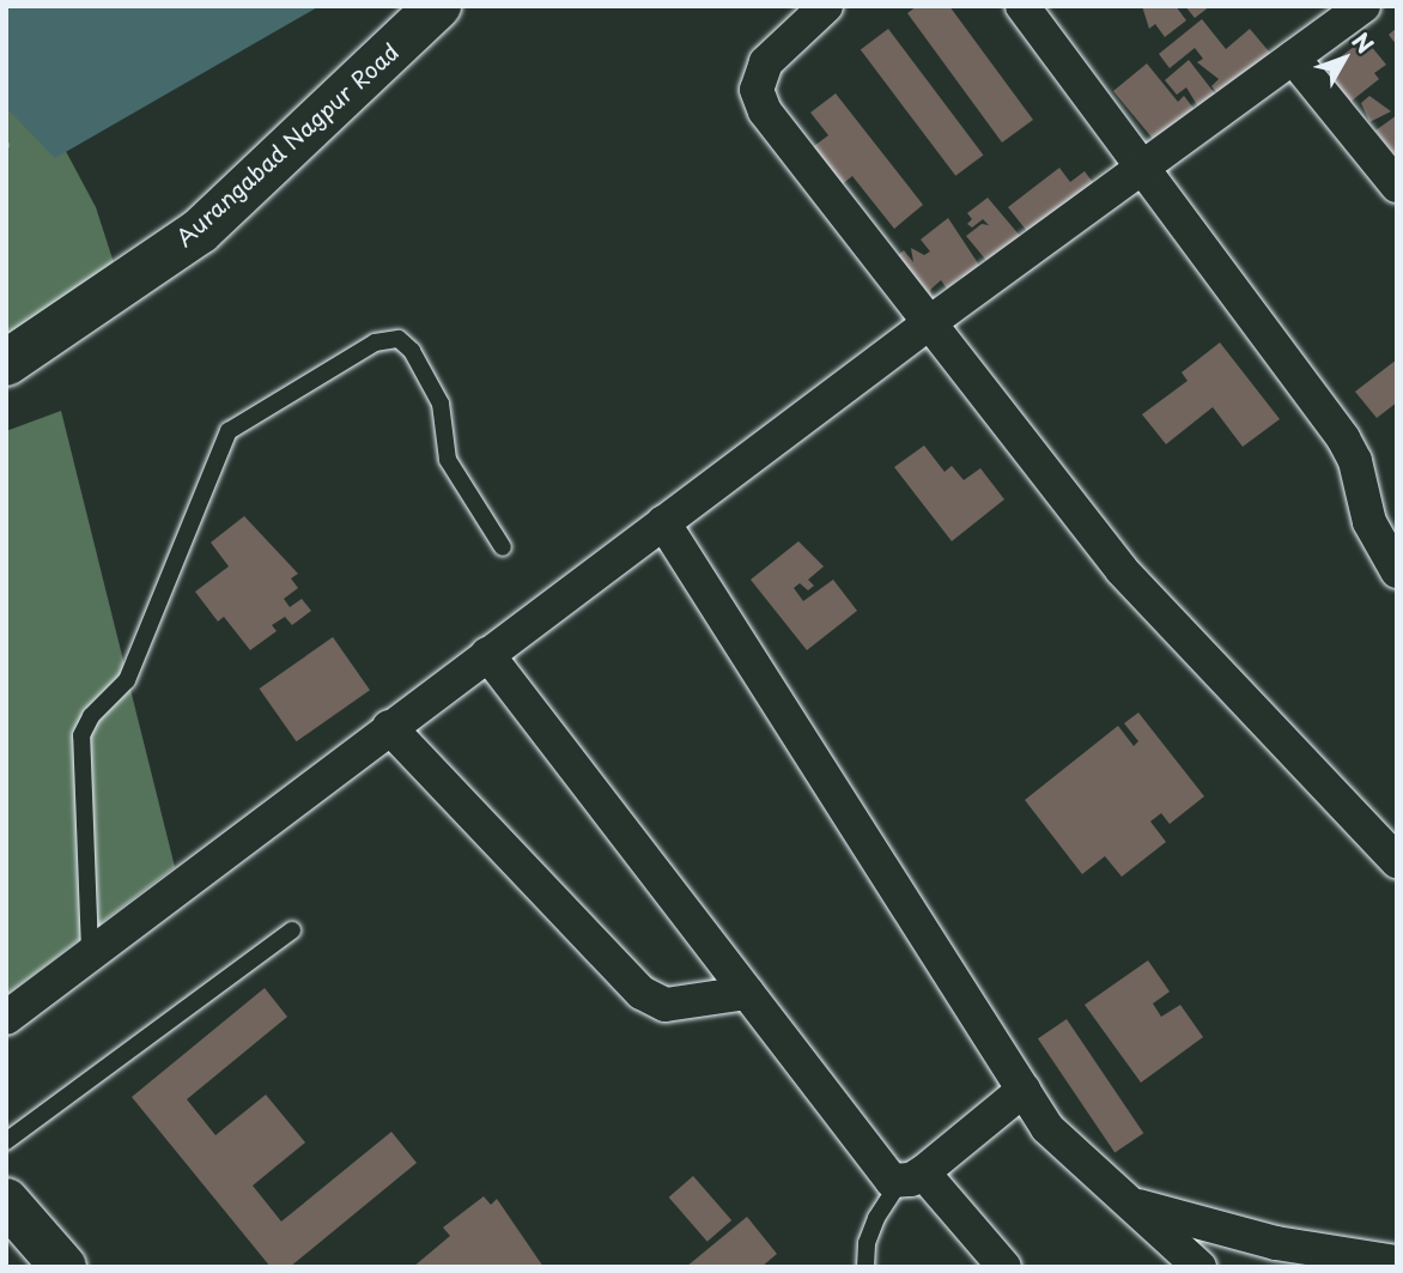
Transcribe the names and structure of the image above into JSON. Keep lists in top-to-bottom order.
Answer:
{
  "streets": {
    "main road": ["Aurangabad Nagpur Road"]
  },
  "north": "top right"
}
